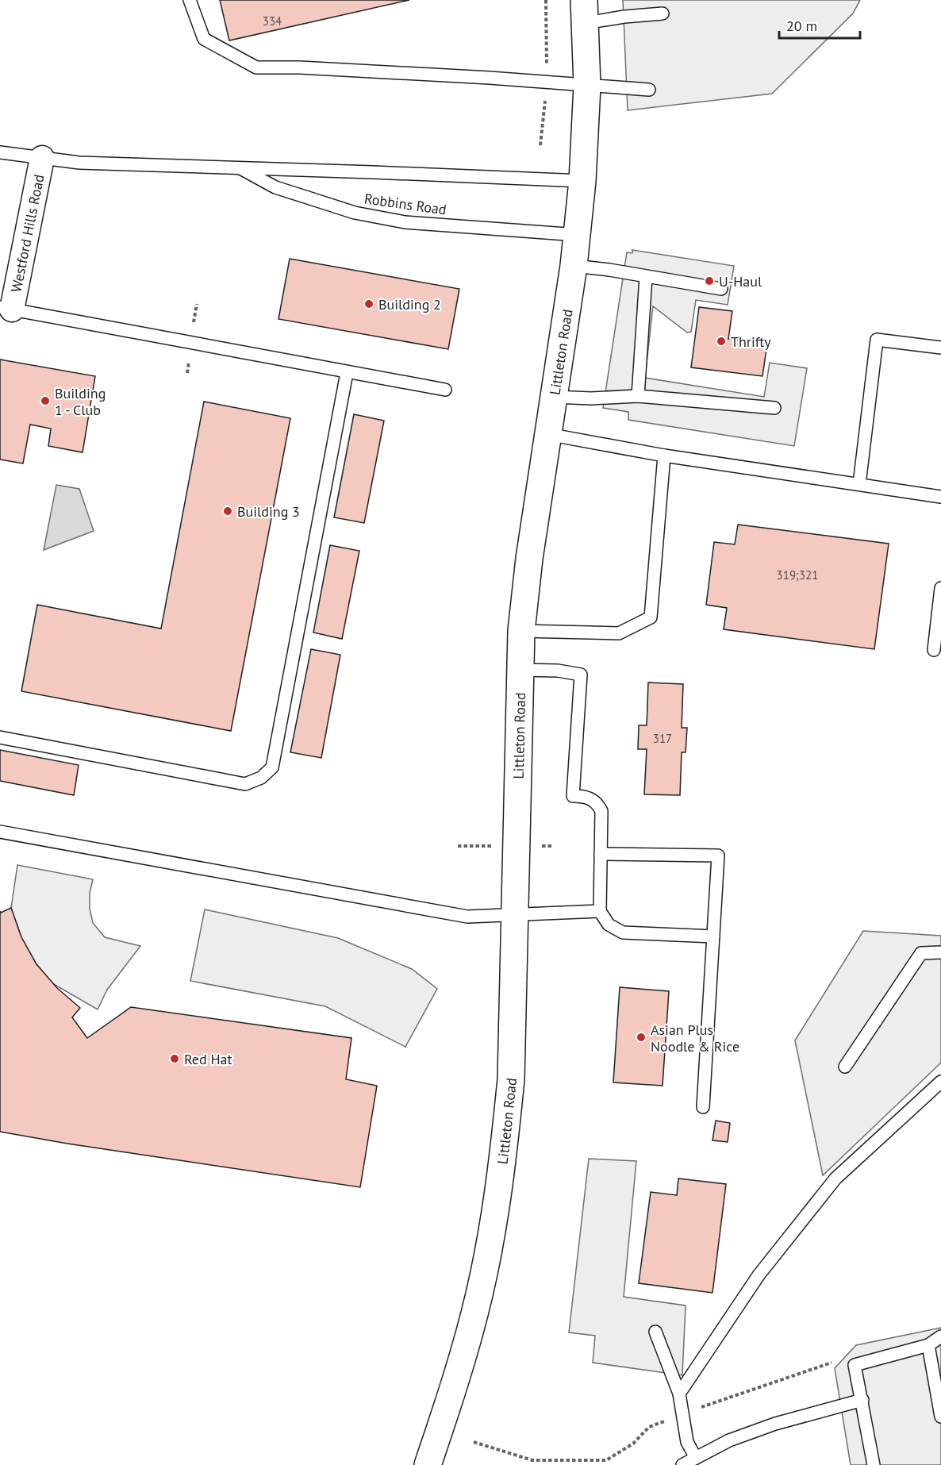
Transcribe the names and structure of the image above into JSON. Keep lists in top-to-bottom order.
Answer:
{
  "streets": {
    "main road": ["Littleton Road"],
    "street": ["Westford Hills Road"],
    "lane": ["Robbins Road"]
  },
  "crossings": [
    ["Robbins Road", "Westford Hills Road"],
    ["Robbins Road", "Littleton Road"]
  ],
  "places": [
    "U-Haul",
    "Building 2",
    "Thrifty",
    "Building 1 - Club",
    "Building 3",
    "Asian Plus Noodle & Rice",
    "Red Hat"
  ],
  "house_numbers": ["334", "319;321", "317"],
  "scale_bar": "20 m"
}
